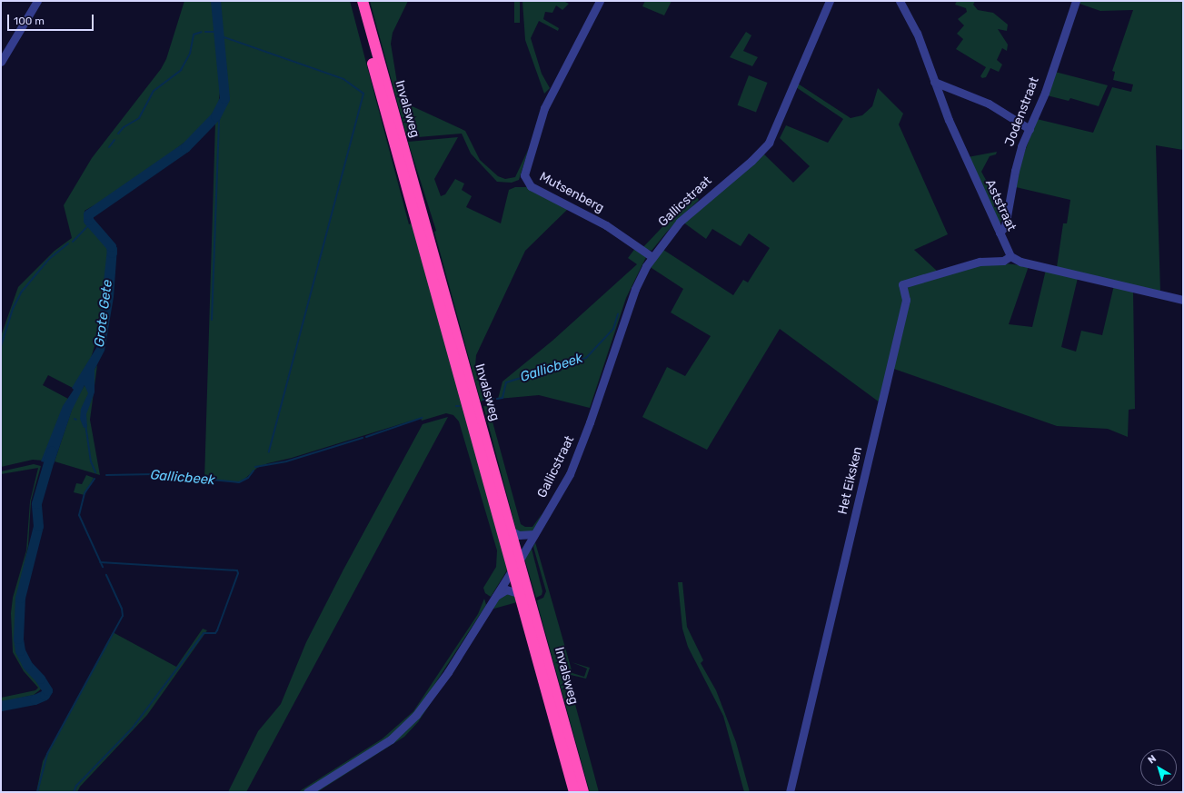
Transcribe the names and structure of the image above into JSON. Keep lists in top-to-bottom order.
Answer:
{
  "streets": {
    "highway": ["Invalsweg"],
    "street": [
      "Jodenstraat",
      "Mutsenberg",
      "Gallicstraat",
      "Aststraat",
      "Het Eiksken"
    ]
  },
  "crossings": [
    ["Invalsweg", "Gallicstraat"],
    ["Jodenstraat", "Aststraat"],
    ["Mutsenberg", "Gallicstraat"],
    ["Aststraat", "Het Eiksken"]
  ],
  "water": ["Grote Gete", "Gallicbeek"],
  "scale_bar": "100 m",
  "north": "top left"
}
